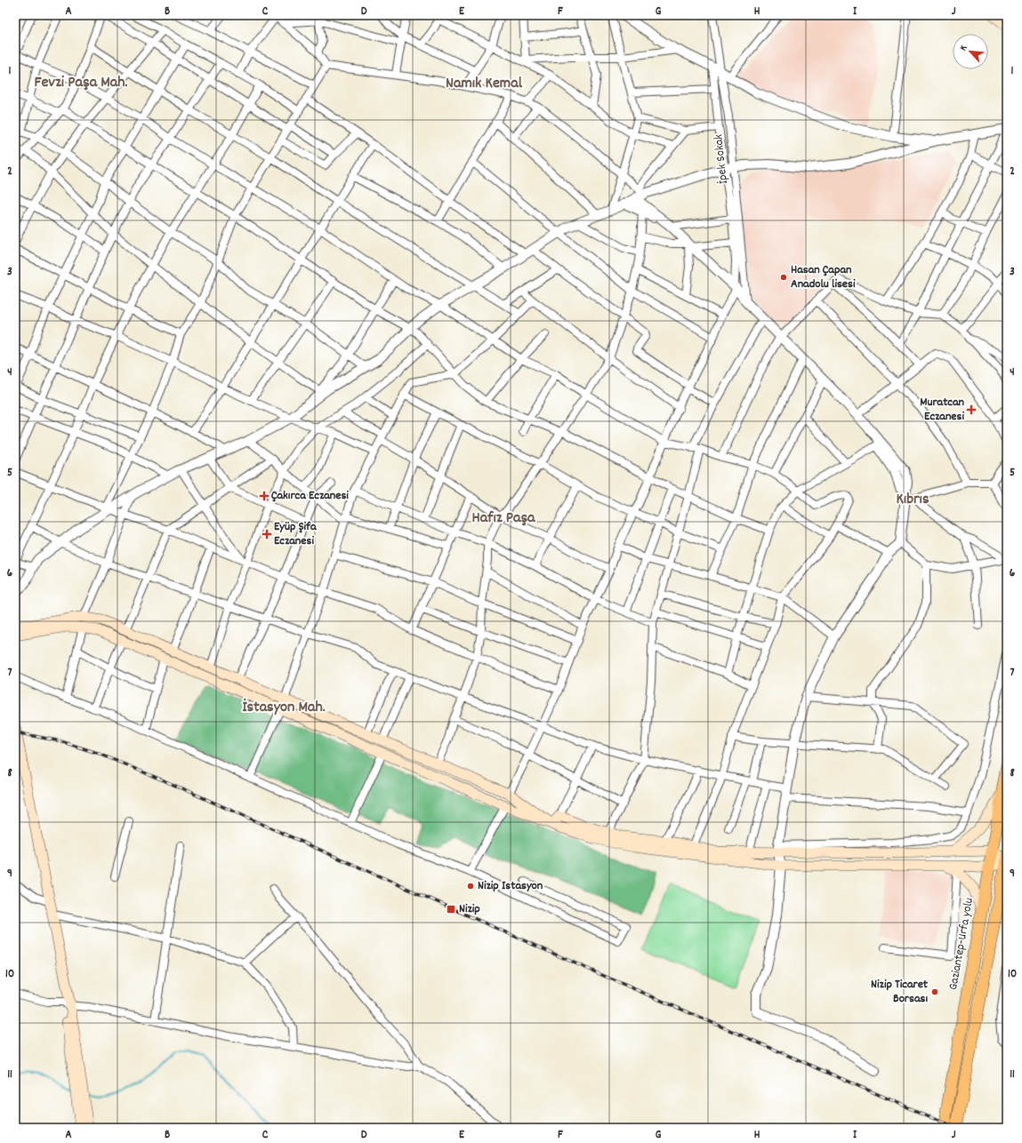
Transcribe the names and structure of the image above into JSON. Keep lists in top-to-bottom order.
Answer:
{
  "streets": {
    "highway": ["Gaziantep-Urfa yolu"],
    "street": ["İpek Sokak"]
  },
  "districts": [
    "Fevzi Paşa Mah.",
    "Namık Kemal",
    "Kıbrıs",
    "Hafız Paşa",
    "İstasyon Mah."
  ],
  "places": {
    "other": ["Hasan Çapan Anadolu lisesi", "Nizip Istasyon", "Nizip Ticaret Borsası"],
    "health": ["Muratcan Eczanesi", "Çakırca Eczanesi", "Eyüp Şifa Eczanesi"],
    "transit": ["Nizip"]
  },
  "north": "top left",
  "grid": {
    "columns": [
      "A",
      "B",
      "C",
      "D",
      "E",
      "F",
      "G",
      "H",
      "I",
      "J"
    ],
    "rows": [
      "1",
      "2",
      "3",
      "4",
      "5",
      "6",
      "7",
      "8",
      "9",
      "10",
      "11"
    ]
  }
}
